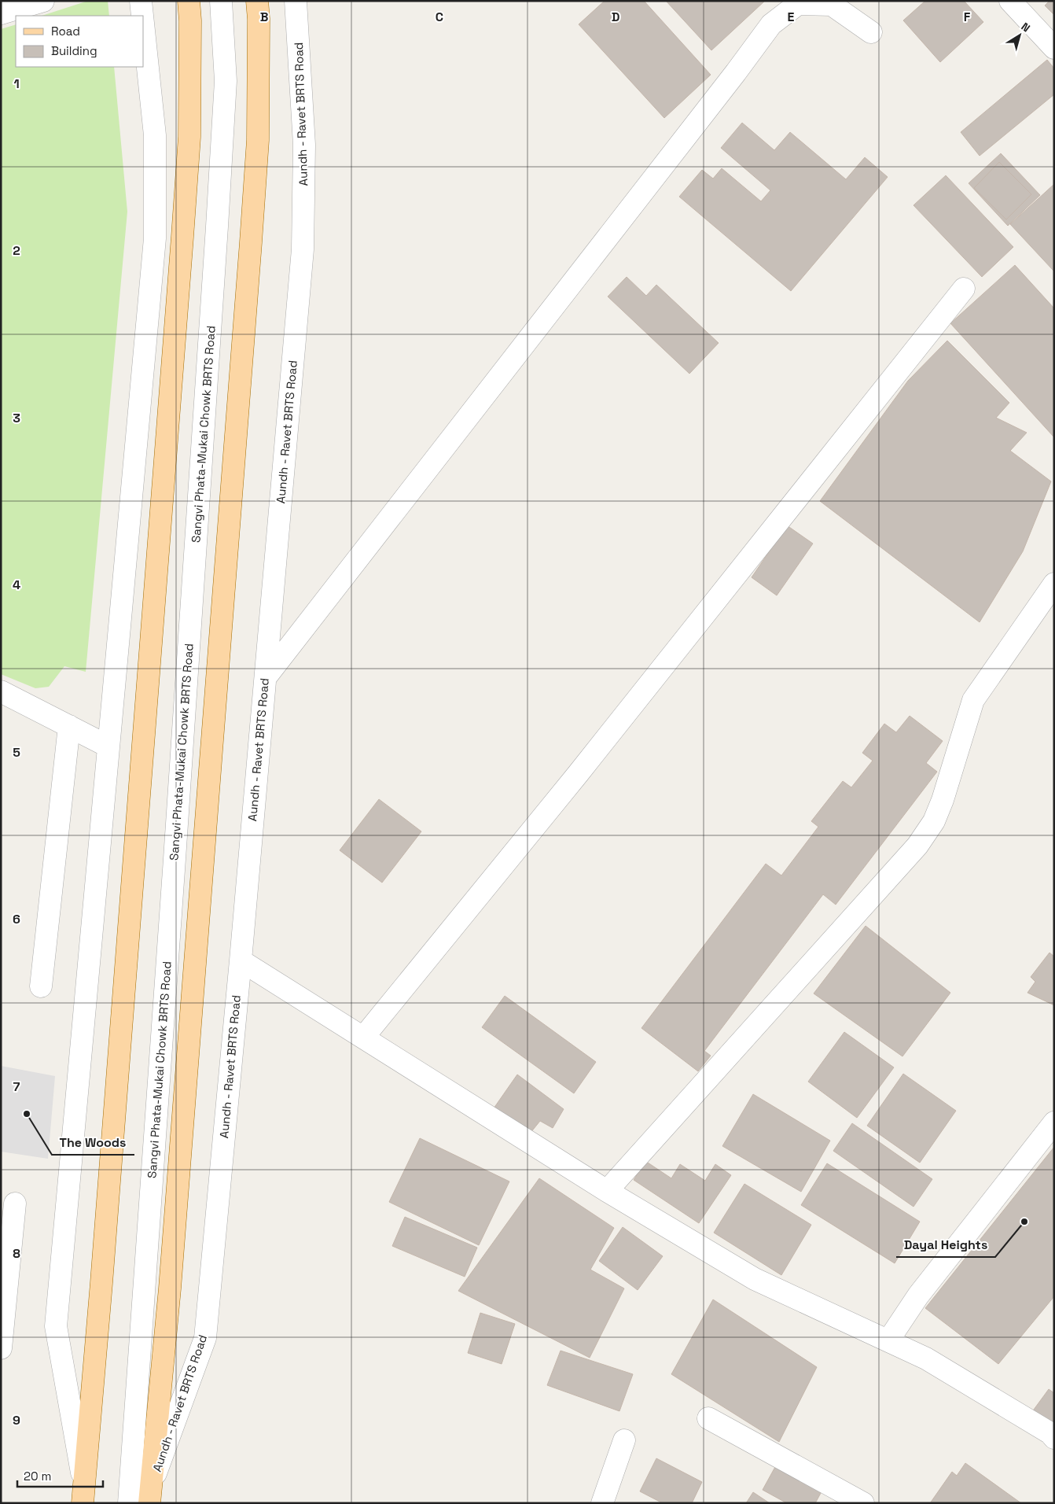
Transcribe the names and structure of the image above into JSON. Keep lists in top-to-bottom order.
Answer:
{
  "streets": {
    "street": ["Aundh - Ravet BRTS Road", "Sangvi Phata-Mukai Chowk BRTS Road"]
  },
  "places": ["The Woods", "Dayal Heights"],
  "legend": ["Road", "Building"],
  "scale_bar": "20 m",
  "north": "top right",
  "grid": {
    "columns": [
      "B",
      "C",
      "D",
      "E",
      "F"
    ],
    "rows": [
      "1",
      "2",
      "3",
      "4",
      "5",
      "6",
      "7",
      "8",
      "9"
    ]
  }
}
